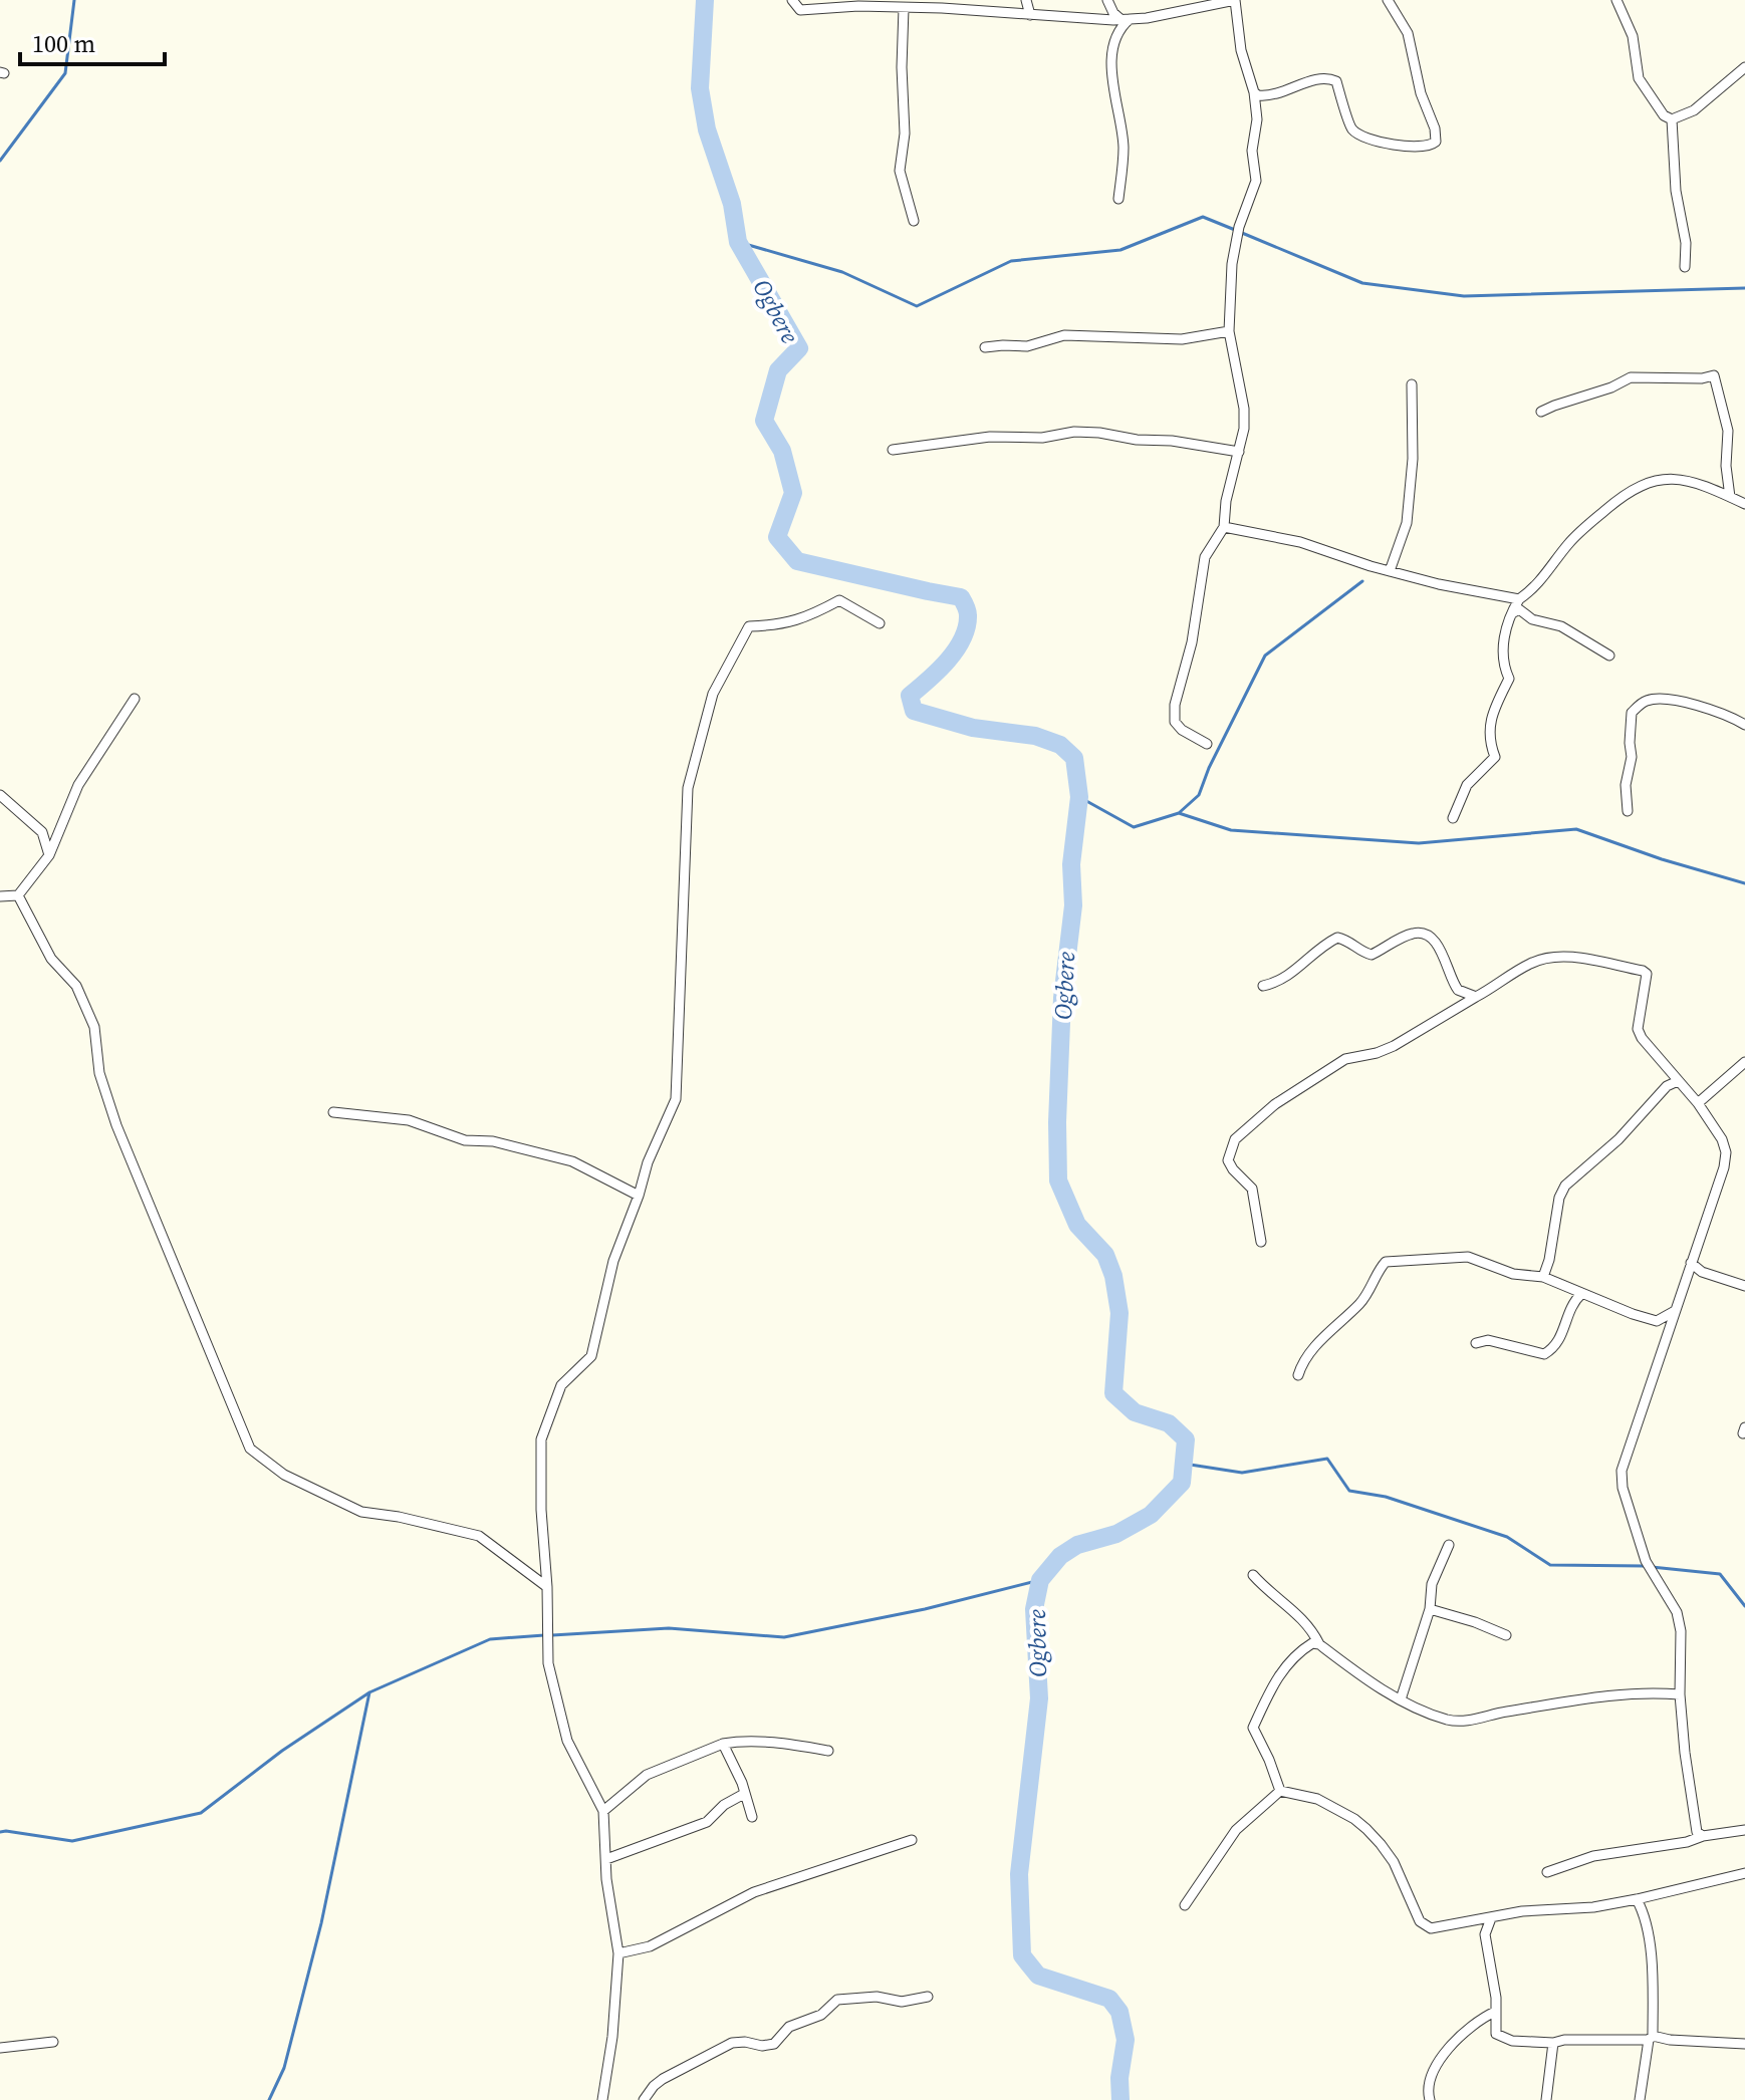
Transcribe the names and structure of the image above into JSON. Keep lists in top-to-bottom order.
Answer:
{
  "water": ["Ogbere"],
  "scale_bar": "100 m"
}
